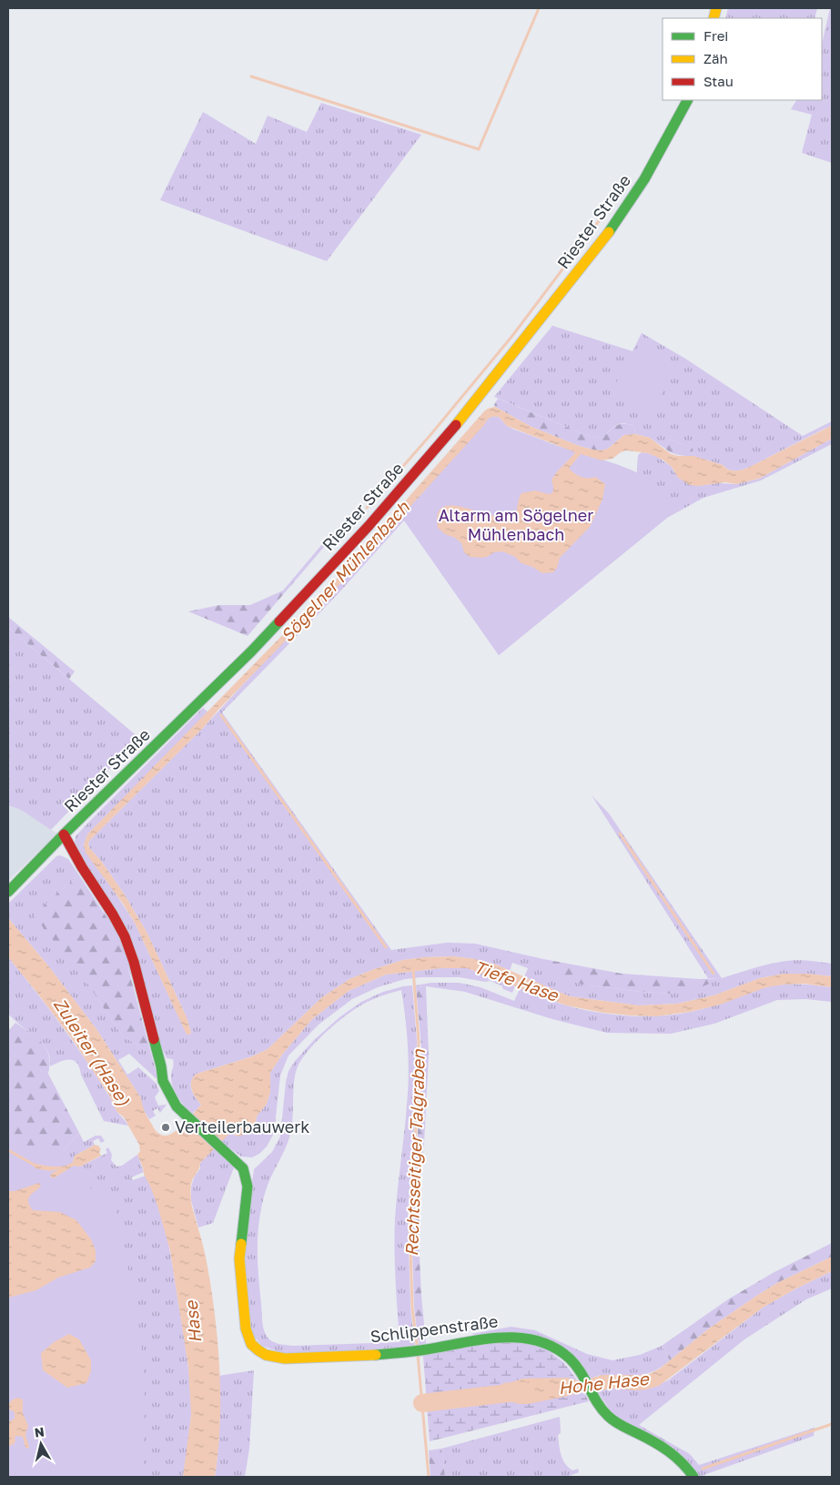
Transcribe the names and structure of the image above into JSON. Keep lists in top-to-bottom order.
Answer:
{
  "streets": {
    "street": ["Riester Straße", "Schlippenstraße"]
  },
  "crossings": [
    ["Riester Straße", "Schlippenstraße"]
  ],
  "water": [
    "Sögelner Mühlenbach",
    "Tiefe Hase",
    "Zuleiter (Hase)",
    "Rechtsseitiger Talgraben",
    "Hase",
    "Hohe Hase"
  ],
  "parks": ["Altarm am Sögelner Mühlenbach"],
  "places": ["Verteilerbauwerk"],
  "legend": ["Frei", "Zäh", "Stau"],
  "north": "top"
}
